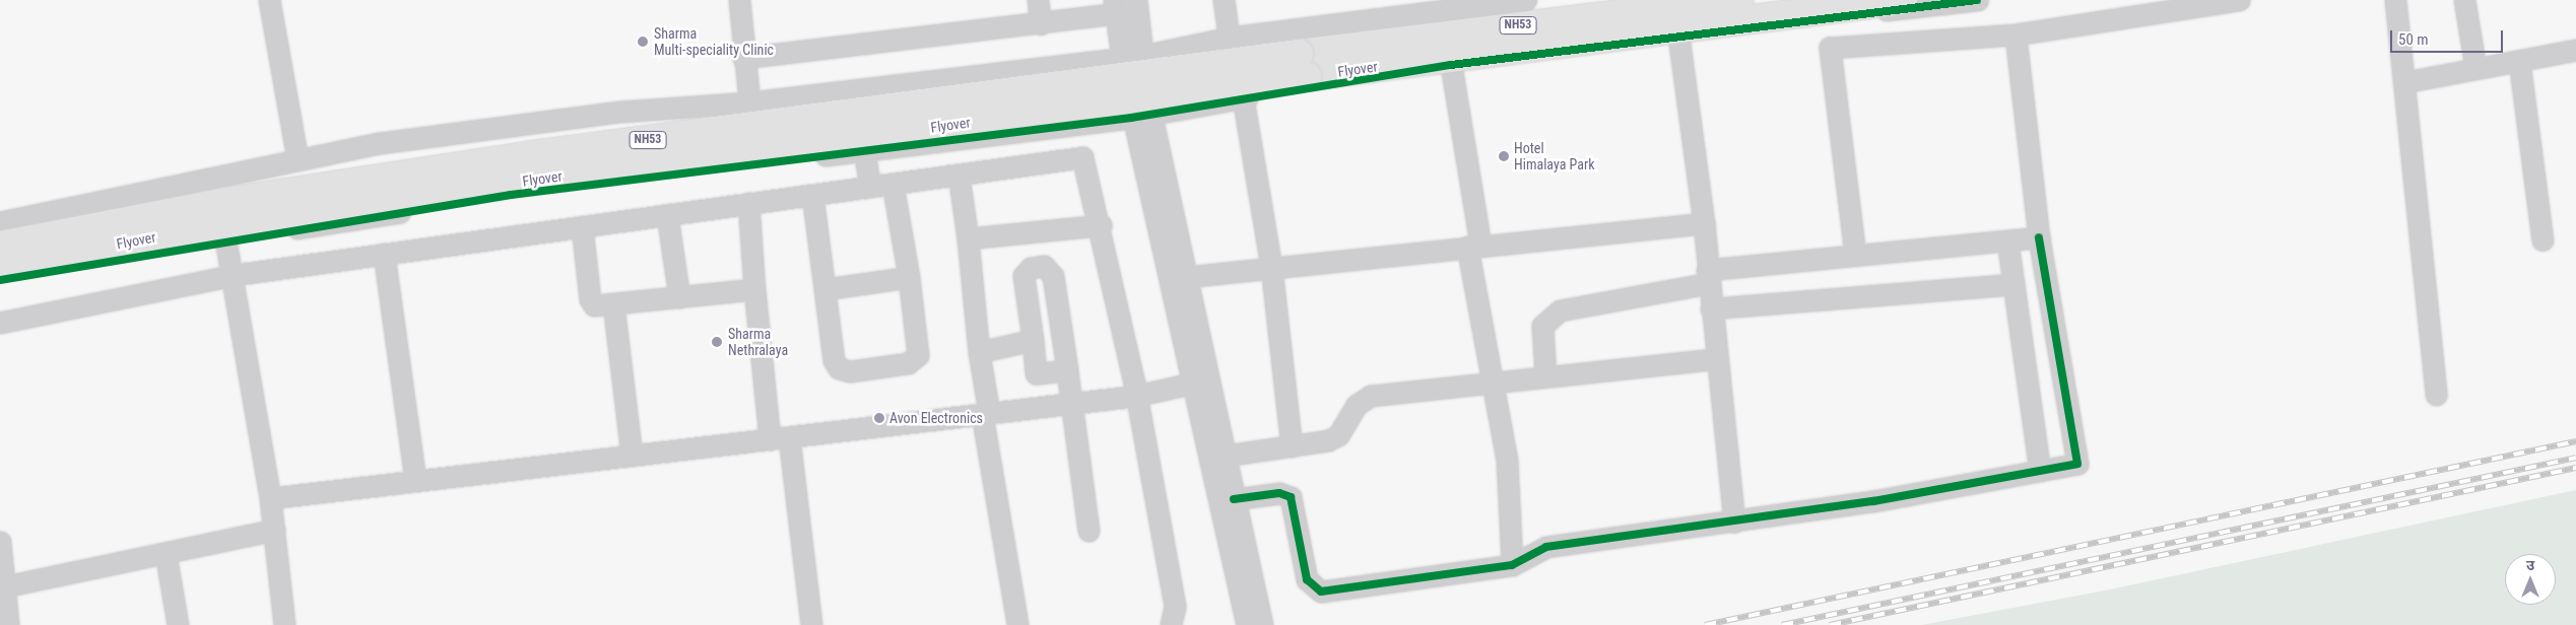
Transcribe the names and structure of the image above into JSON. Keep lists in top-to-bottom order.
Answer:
{
  "streets": {
    "highway": ["NH53", "Flyover"]
  },
  "places": [
    "Sharma Multi-speciality Clinic",
    "Hotel Himalaya Park",
    "Sharma Nethralaya",
    "Avon Electronics"
  ],
  "scale_bar": "50 m",
  "north": "top"
}
